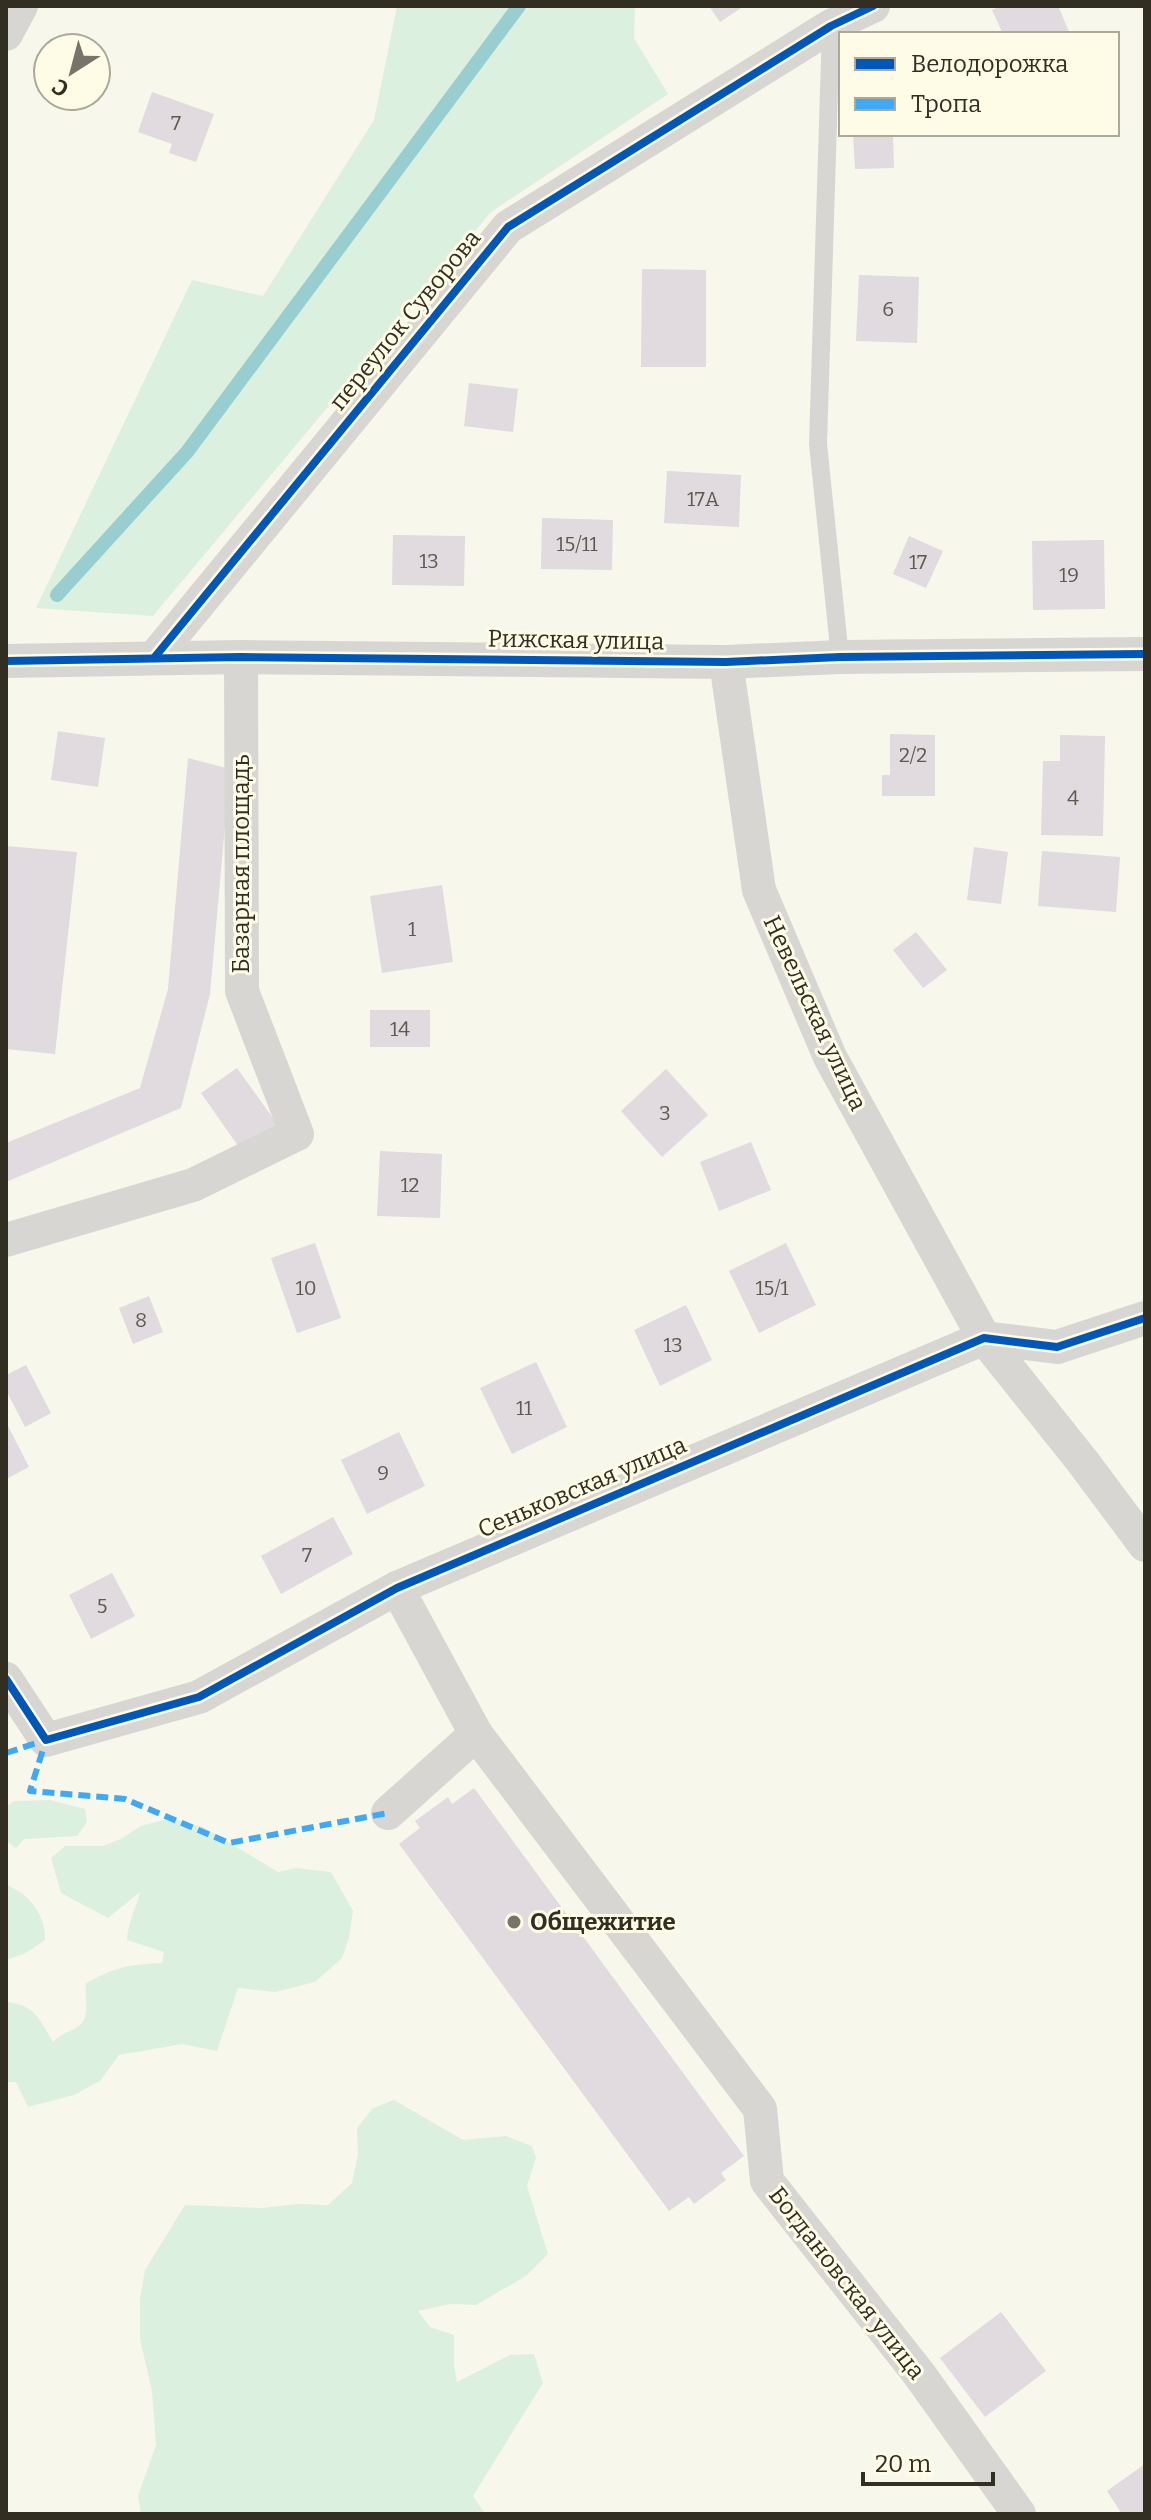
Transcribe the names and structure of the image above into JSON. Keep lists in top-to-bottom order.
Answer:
{
  "streets": {
    "street": [
      "переулок Суворова",
      "Рижская улица",
      "Базарная площадь",
      "Невельская улица",
      "Сеньковская улица",
      "Богдановская улица"
    ]
  },
  "crossings": [
    ["переулок Суворова", "Рижская улица"],
    ["Рижская улица", "Базарная площадь"],
    ["Рижская улица", "Невельская улица"],
    ["Невельская улица", "Сеньковская улица"],
    ["Сеньковская улица", "Богдановская улица"]
  ],
  "places": ["Общежитие"],
  "house_numbers": [
    "7",
    "6",
    "17А",
    "15/11",
    "13",
    "17",
    "19",
    "2/2",
    "4",
    "1",
    "14",
    "3",
    "12",
    "10",
    "15/1",
    "8",
    "13",
    "11",
    "9",
    "7",
    "5"
  ],
  "legend": ["Велодорожка", "Тропа"],
  "scale_bar": "20 m",
  "north": "bottom left"
}
